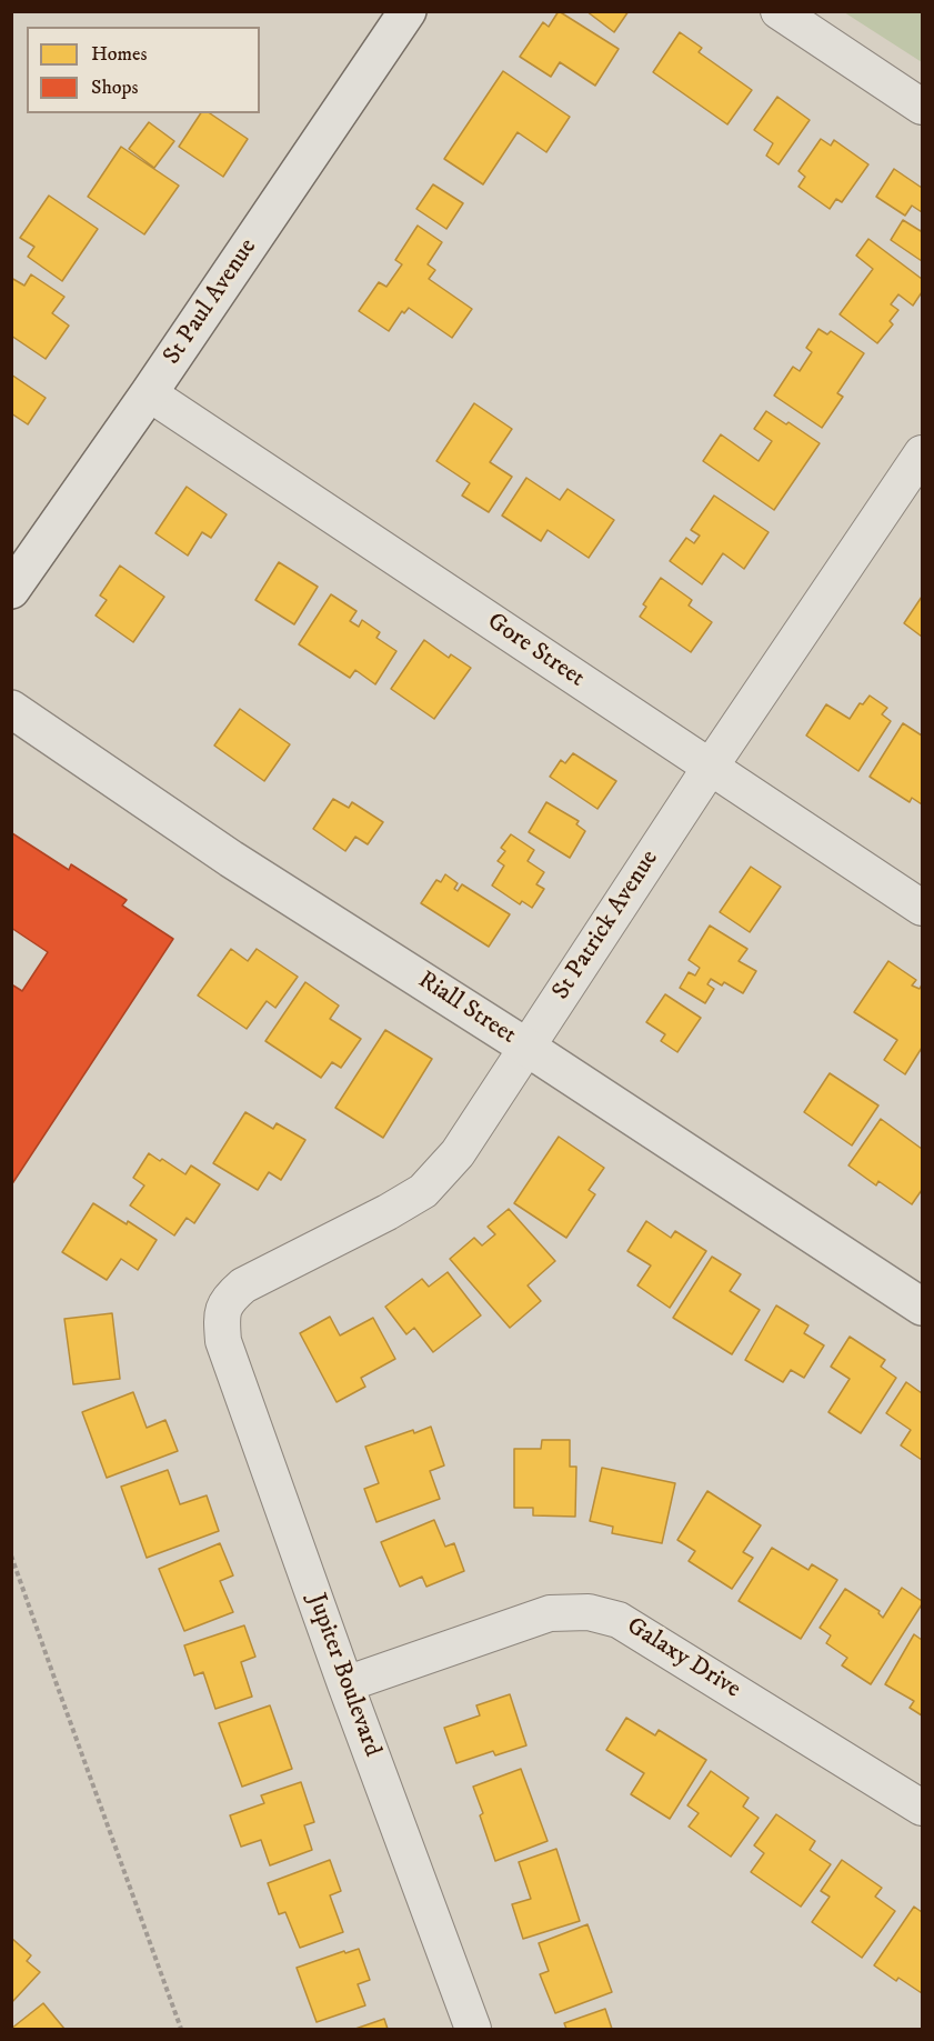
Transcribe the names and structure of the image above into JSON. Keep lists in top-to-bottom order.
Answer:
{
  "streets": {
    "street": [
      "St Paul Avenue",
      "Gore Street",
      "St Patrick Avenue",
      "Riall Street",
      "Galaxy Drive",
      "Jupiter Boulevard"
    ]
  },
  "crossings": [
    ["St Paul Avenue", "Gore Street"],
    ["Gore Street", "St Patrick Avenue"],
    ["St Patrick Avenue", "Riall Street"],
    ["St Patrick Avenue", "Jupiter Boulevard"],
    ["Galaxy Drive", "Jupiter Boulevard"]
  ],
  "legend": ["Homes", "Shops"]
}
